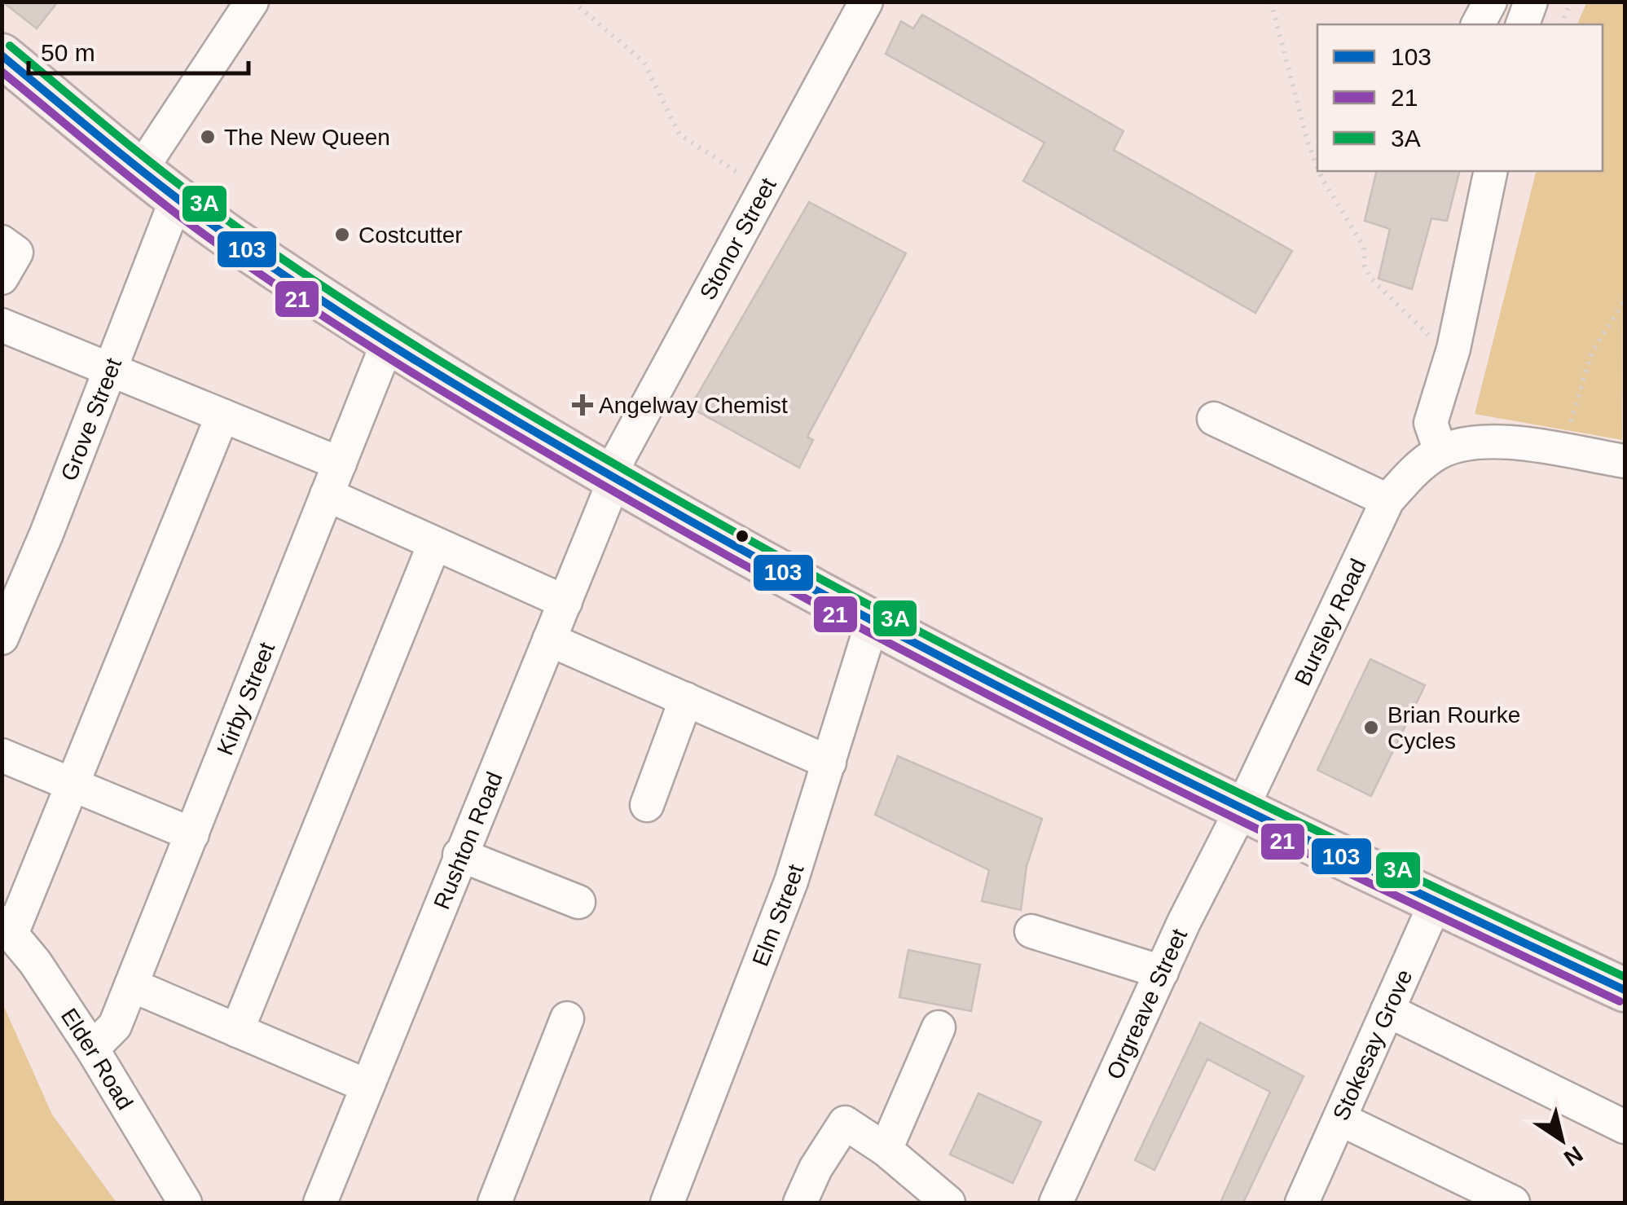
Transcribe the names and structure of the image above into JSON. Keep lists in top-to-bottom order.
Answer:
{
  "streets": {
    "street": [
      "Stonor Street",
      "Grove Street",
      "Bursley Road",
      "Kirby Street",
      "Rushton Road",
      "Elm Street",
      "Orgreave Street",
      "Stokesay Grove",
      "Elder Road"
    ]
  },
  "crossings": [
    ["Stonor Street", "Rushton Road"],
    ["Bursley Road", "Orgreave Street"],
    ["Kirby Street", "Elder Road"]
  ],
  "places": {
    "other": ["The New Queen", "Costcutter", "Brian Rourke Cycles"],
    "health": ["Angelway Chemist"]
  },
  "lines": ["transit line 3A", "transit line 103", "transit line 21"],
  "legend": ["103", "21", "3A"],
  "scale_bar": "50 m",
  "north": "bottom right"
}
